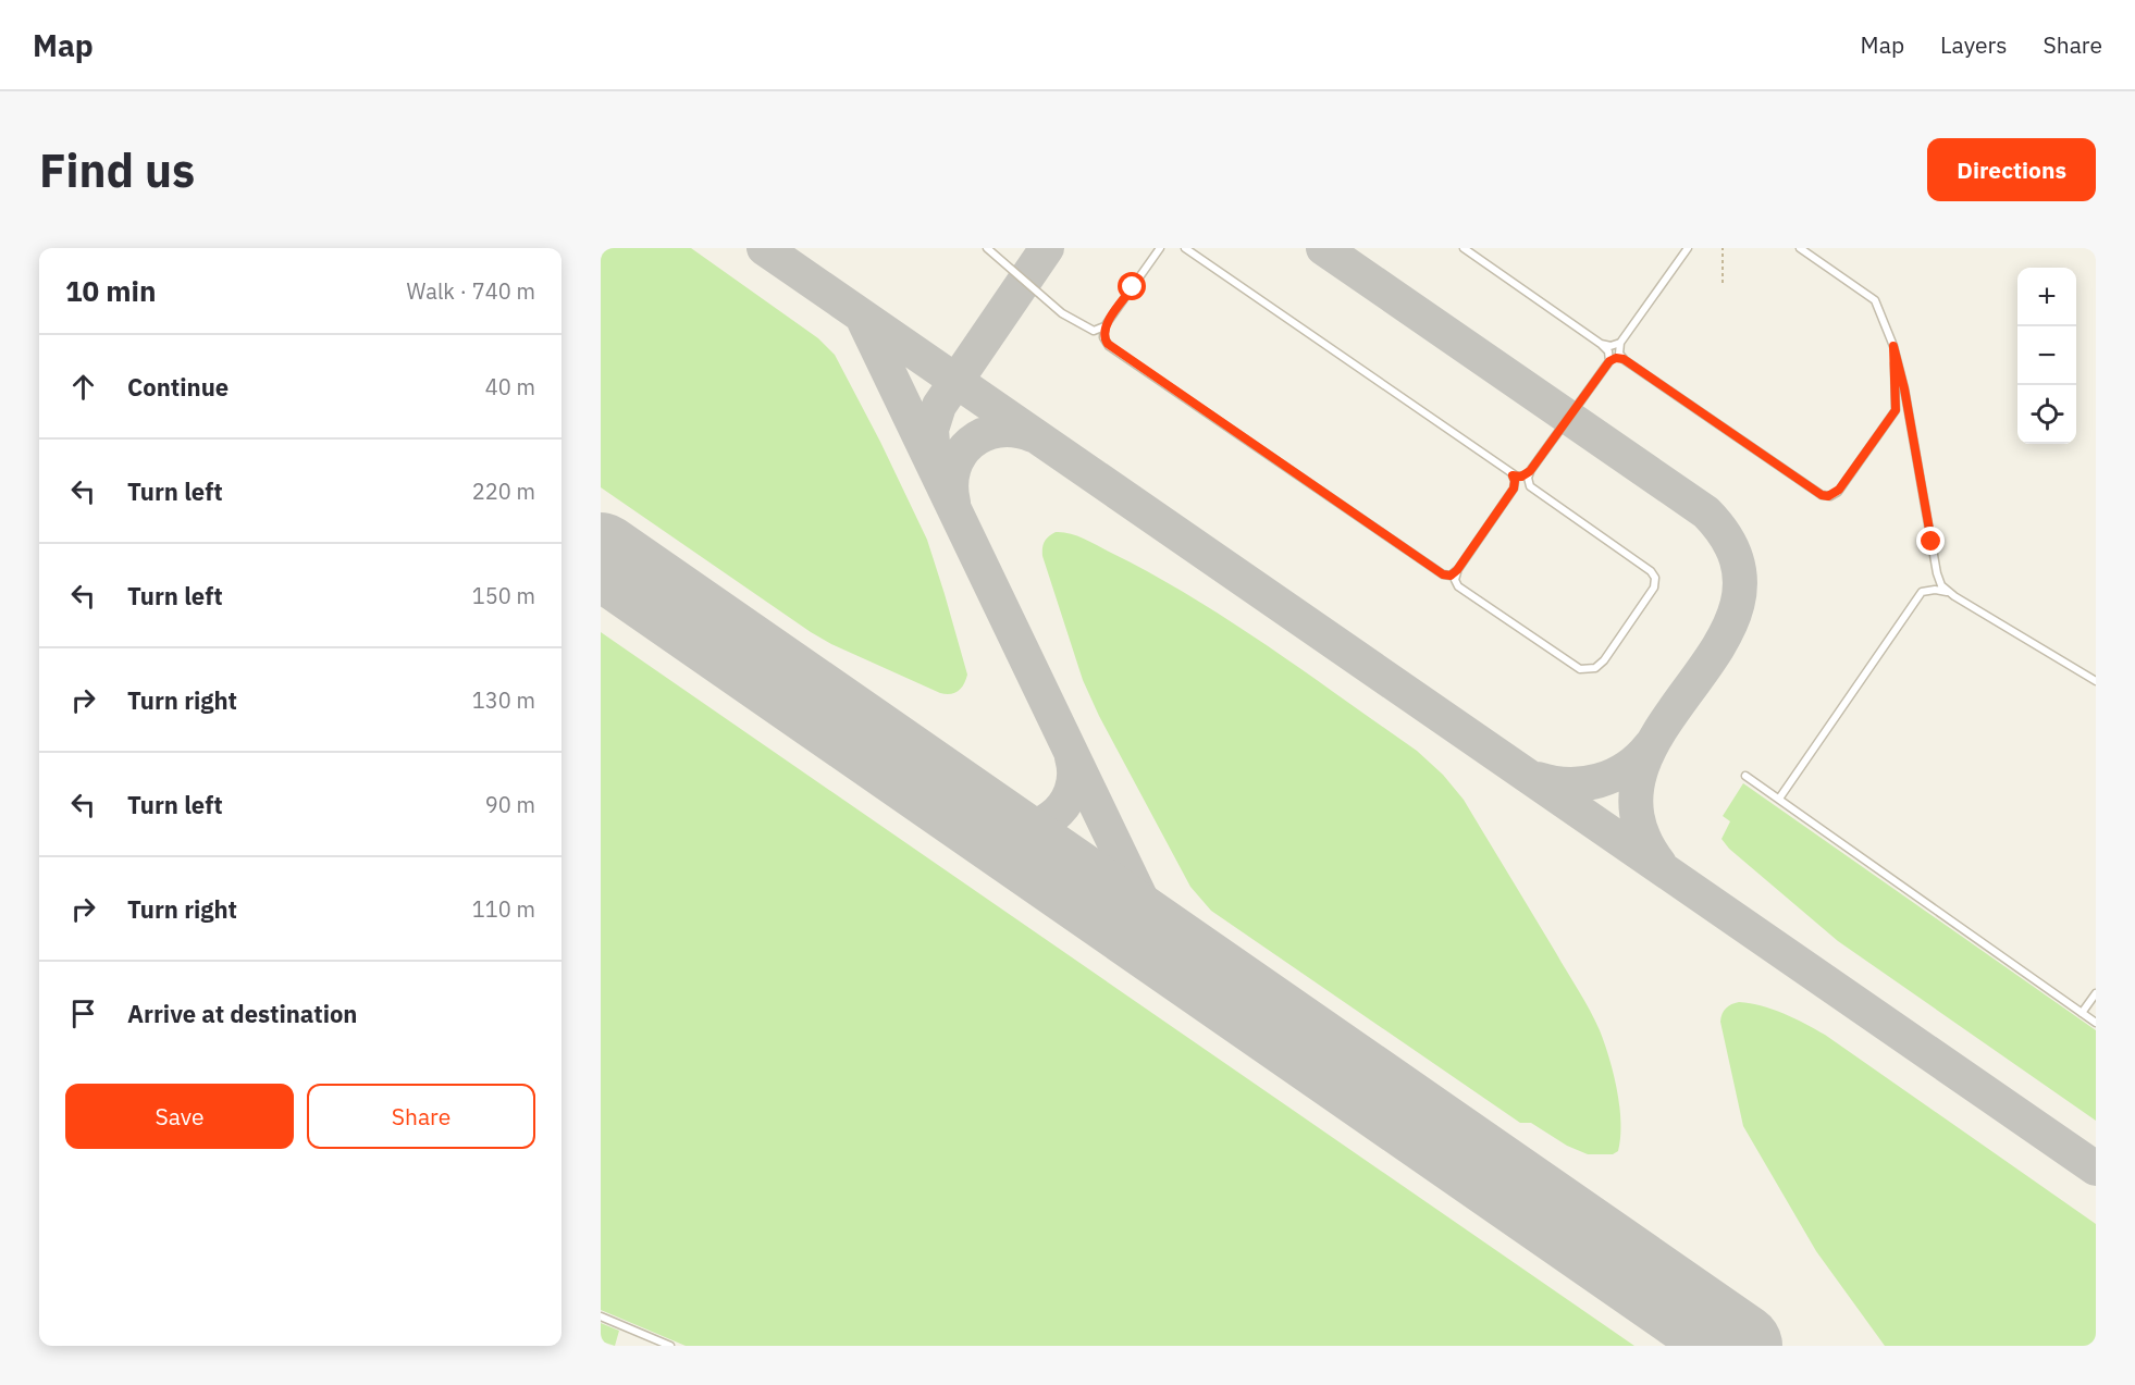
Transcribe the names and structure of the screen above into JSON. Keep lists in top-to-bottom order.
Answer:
{
  "page": {
    "header": "Map",
    "nav": ["Map", "Layers", "Share"],
    "buttons": [
      "Directions",
      ["Save", "Share"]
    ],
    "title": "Find us",
    "heading": ["10 min", "Walk · 740 m"],
    "map_buttons": ["+", "−"],
    "list": [
      ["Continue", "40 m"],
      ["Turn left", "220 m"],
      ["Turn left", "150 m"],
      ["Turn right", "130 m"],
      ["Turn left", "90 m"],
      ["Turn right", "110 m"],
      "Arrive at destination"
    ]
  }
}
